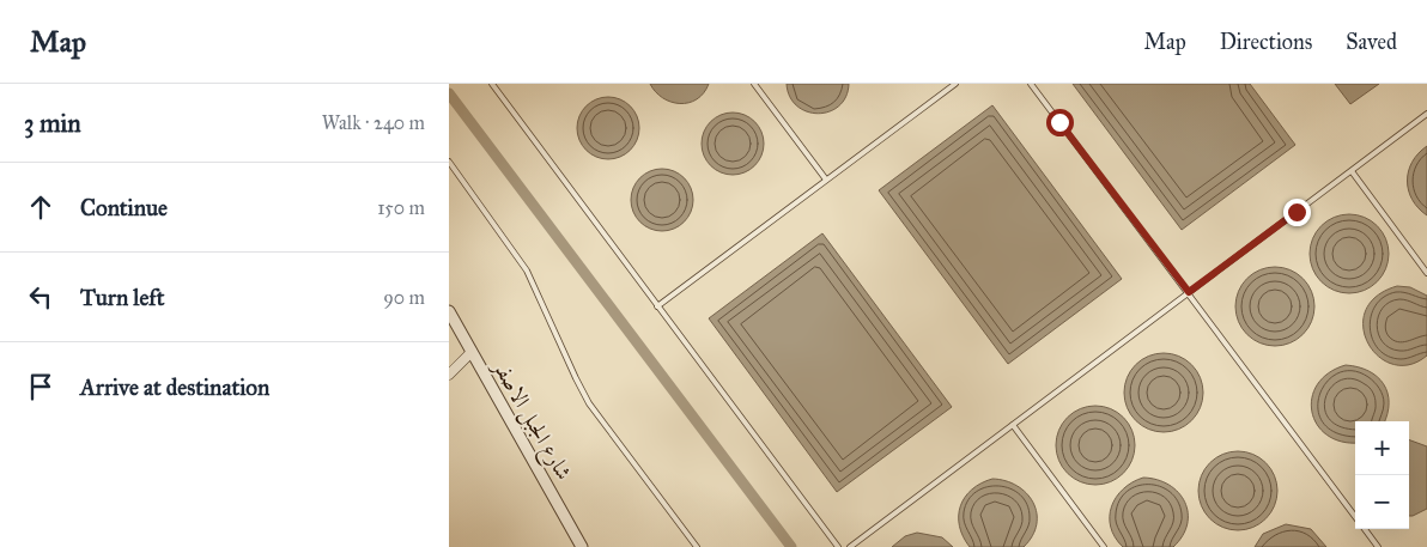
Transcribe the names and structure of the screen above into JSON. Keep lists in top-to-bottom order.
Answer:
{
  "streets": {
    "street": ["شارع الجبل الاصفر"]
  },
  "page": {
    "header": "Map",
    "nav": ["Map", "Directions", "Saved"],
    "heading": ["3 min", "Walk · 240 m"],
    "list": [
      ["Continue", "150 m"],
      ["Turn left", "90 m"],
      "Arrive at destination"
    ],
    "map_buttons": ["+", "−"]
  }
}
